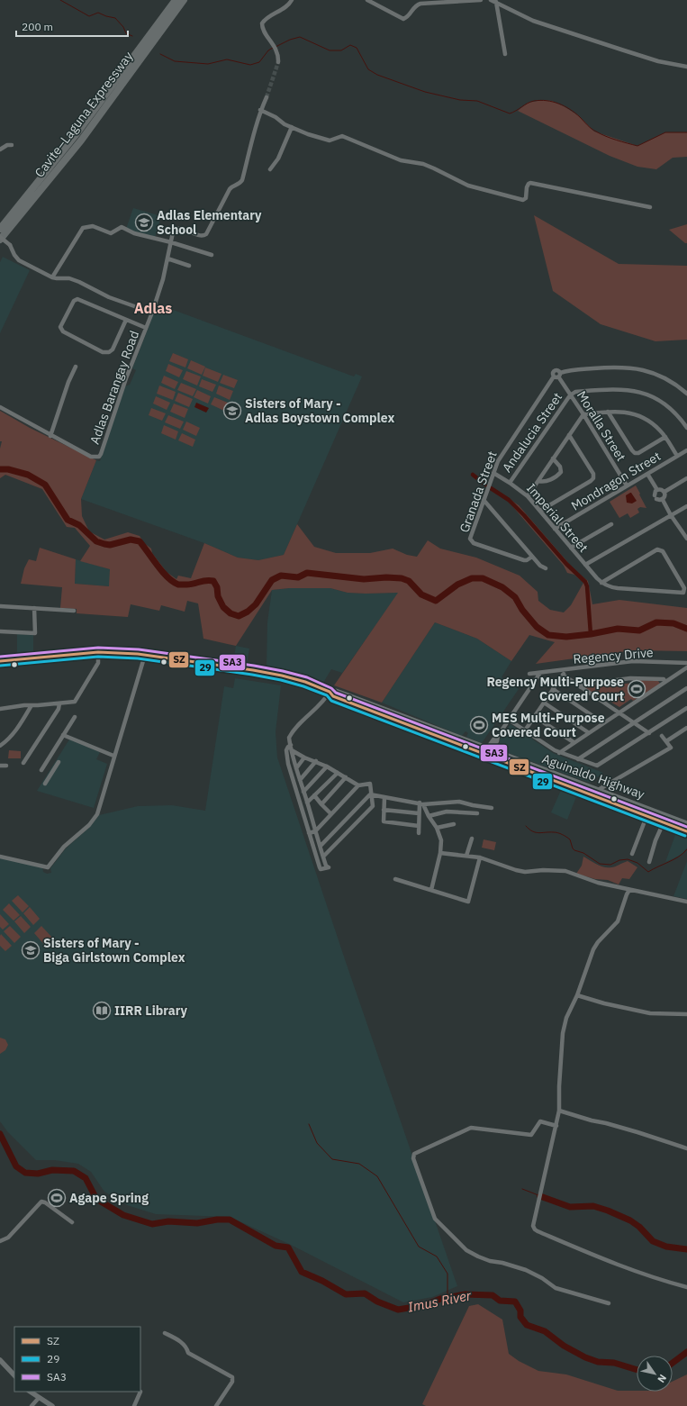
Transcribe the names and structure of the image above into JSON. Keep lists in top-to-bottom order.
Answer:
{
  "streets": {
    "highway": ["Cavite–Laguna Expressway"],
    "main road": ["Aguinaldo Highway"],
    "street": [
      "Adlas Barangay Road",
      "Moralla Street",
      "Andalucia Street",
      "Mondragon Street",
      "Granada Street",
      "Imperial Street",
      "Regency Drive"
    ]
  },
  "crossings": [
    ["Moralla Street", "Andalucia Street"],
    ["Moralla Street", "Mondragon Street"],
    ["Moralla Street", "Granada Street"],
    ["Andalucia Street", "Imperial Street"],
    ["Mondragon Street", "Imperial Street"],
    ["Granada Street", "Imperial Street"]
  ],
  "districts": ["Adlas"],
  "water": ["Imus River"],
  "places": {
    "school or university": ["Adlas Elementary School", "Sisters of Mary - Adlas Boystown Complex", "Sisters of Mary - Biga Girlstown Complex"],
    "sports": ["Regency Multi-Purpose Covered Court", "MES Multi-Purpose Covered Court", "Agape Spring"],
    "library": ["IIRR Library"]
  },
  "lines": ["transit line SA3", "transit line SZ", "transit line 29"],
  "legend": ["SZ", "29", "SA3"],
  "scale_bar": "200 m",
  "north": "bottom right"
}
